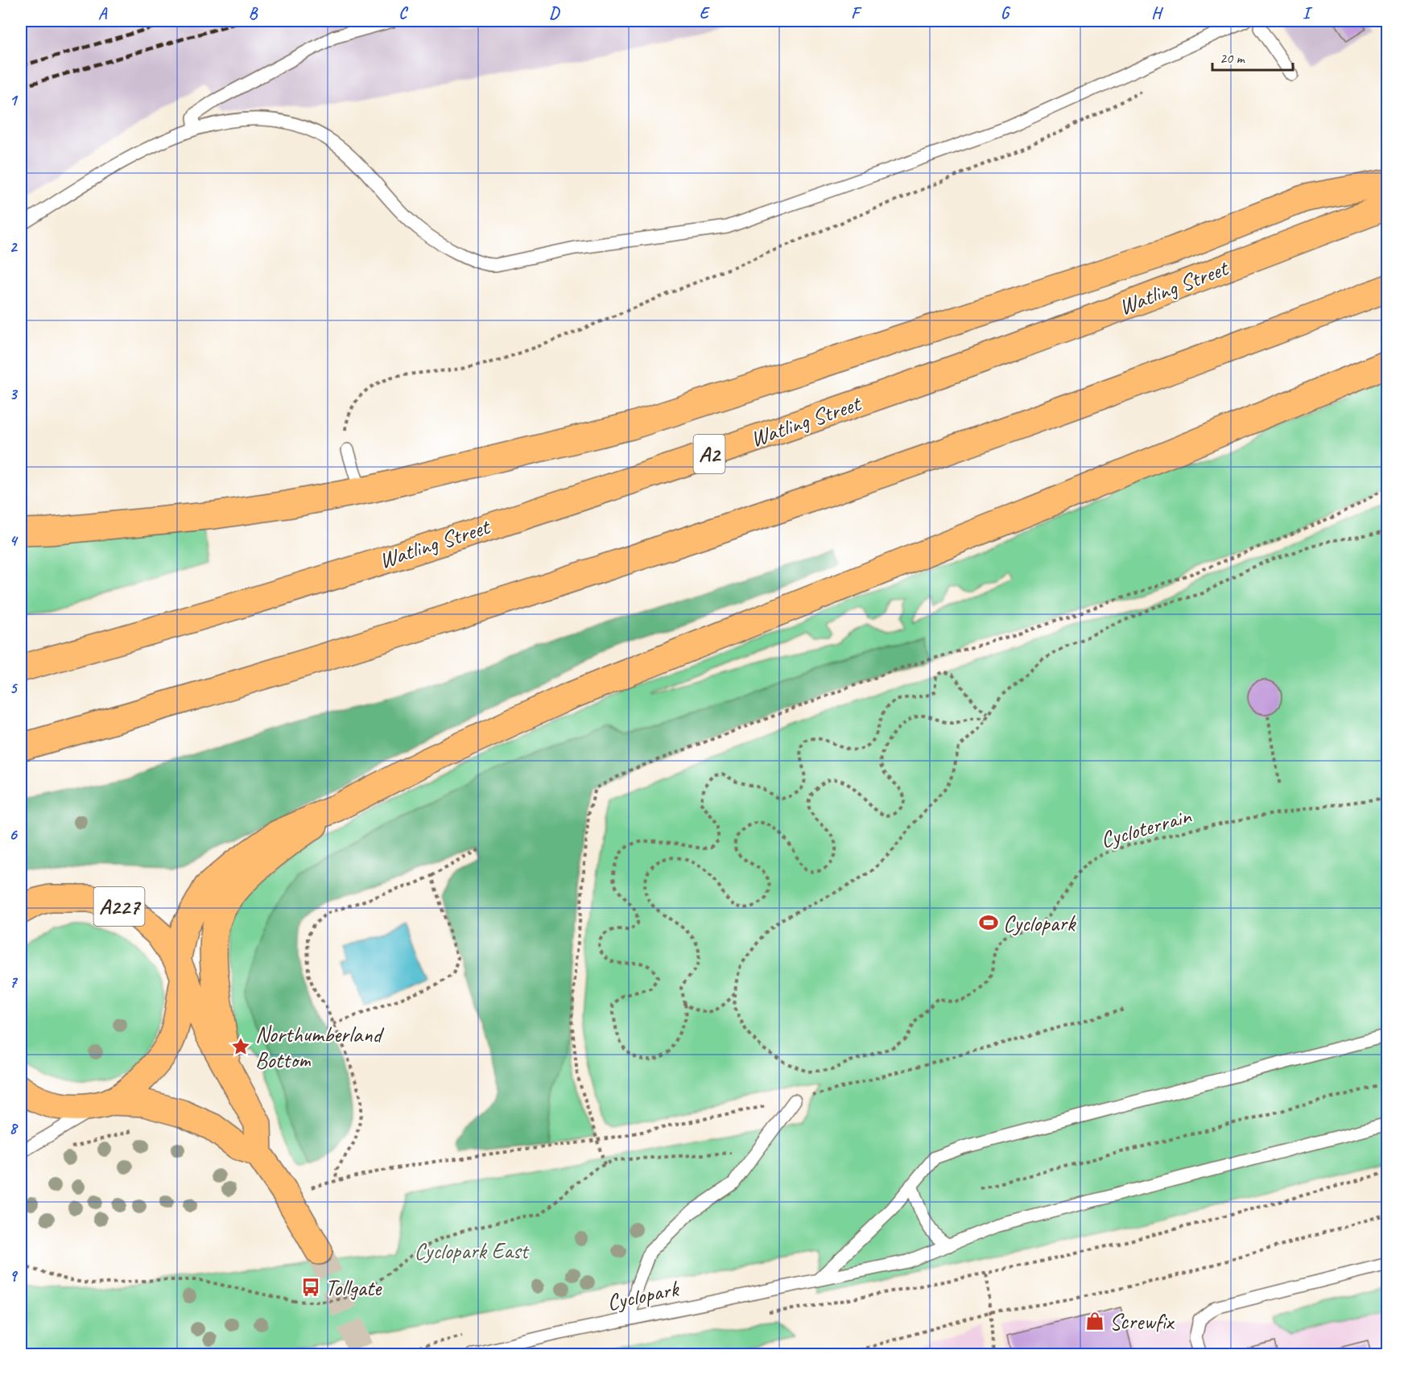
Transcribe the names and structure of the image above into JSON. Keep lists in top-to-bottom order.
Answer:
{
  "streets": {
    "main road": ["Watling Street", "A2", "A227"],
    "lane": ["Cyclopark"],
    "path": ["Cycloterrain"]
  },
  "parks": ["Cyclopark East"],
  "places": {
    "sports": ["Cyclopark"],
    "place": ["Northumberland Bottom"],
    "bus stop": ["Tollgate"],
    "shop": ["Screwfix"]
  },
  "scale_bar": "20 m",
  "grid": {
    "columns": [
      "A",
      "B",
      "C",
      "D",
      "E",
      "F",
      "G",
      "H",
      "I"
    ],
    "rows": [
      "1",
      "2",
      "3",
      "4",
      "5",
      "6",
      "7",
      "8",
      "9"
    ]
  }
}
